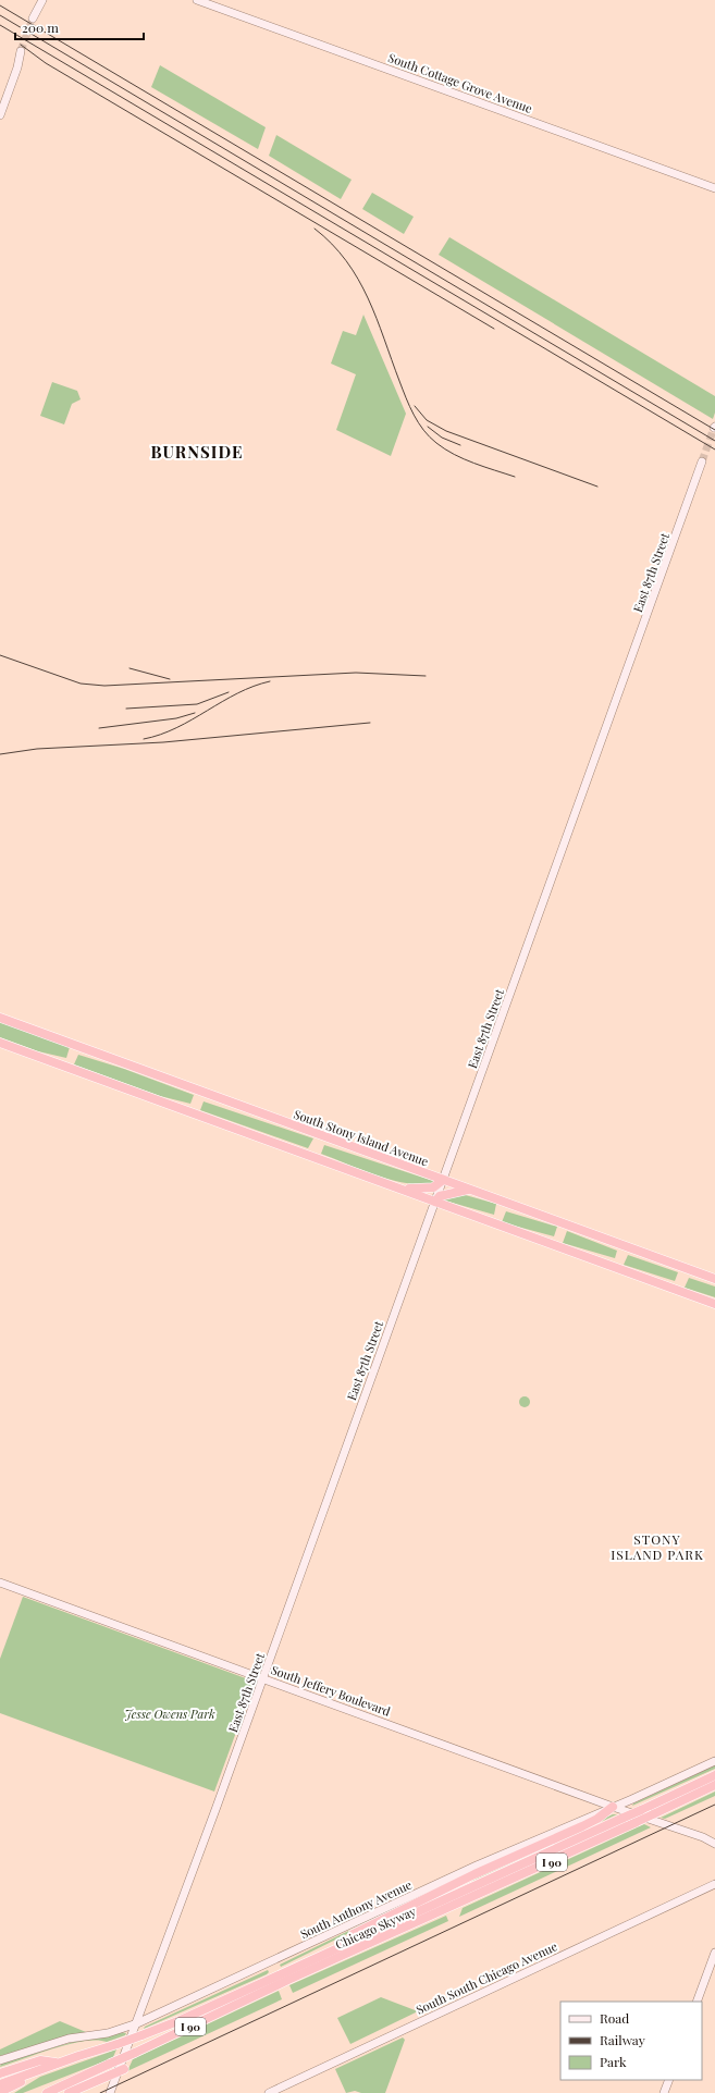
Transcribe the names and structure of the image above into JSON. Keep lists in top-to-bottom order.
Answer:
{
  "streets": {
    "highway": ["South Stony Island Avenue", "I 90", "Chicago Skyway"],
    "main road": [
      "South Cottage Grove Avenue",
      "East 87th Street",
      "South Jeffery Boulevard",
      "South Anthony Avenue",
      "South South Chicago Avenue"
    ]
  },
  "crossings": [
    ["East 87th Street", "South Stony Island Avenue"],
    ["East 87th Street", "South Jeffery Boulevard"],
    ["East 87th Street", "South Anthony Avenue"],
    ["South Jeffery Boulevard", "South Anthony Avenue"],
    ["South Jeffery Boulevard", "Chicago Skyway"],
    ["I 90", "Chicago Skyway"]
  ],
  "districts": ["BURNSIDE", "STONY ISLAND PARK"],
  "parks": ["Jesse Owens Park"],
  "legend": ["Road", "Railway", "Park"],
  "scale_bar": "200 m"
}
